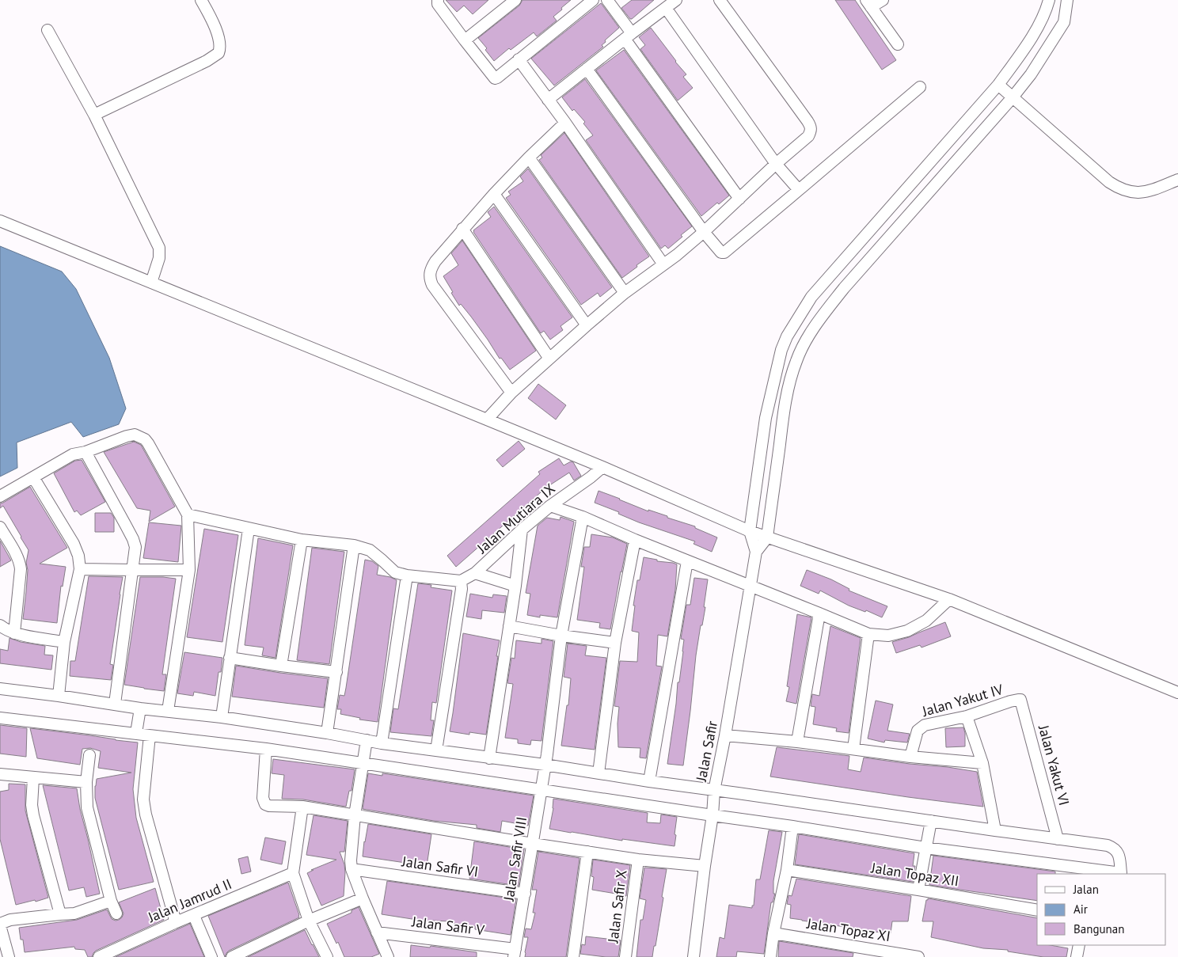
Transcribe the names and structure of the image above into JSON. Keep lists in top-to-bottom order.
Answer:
{
  "streets": {
    "street": [
      "Jalan Mutiara IX",
      "Jalan Yakut IV",
      "Jalan Safir",
      "Jalan Yakut VI",
      "Jalan Safir VIII",
      "Jalan Safir VI",
      "Jalan Topaz XII",
      "Jalan Jamrud II",
      "Jalan Safir X",
      "Jalan Safir V",
      "Jalan Topaz XI"
    ]
  },
  "crossings": [
    ["Jalan Yakut IV", "Jalan Yakut VI"],
    ["Jalan Safir VIII", "Jalan Safir VI"],
    ["Jalan Safir VIII", "Jalan Safir V"]
  ],
  "legend": ["Jalan", "Air", "Bangunan"]
}
